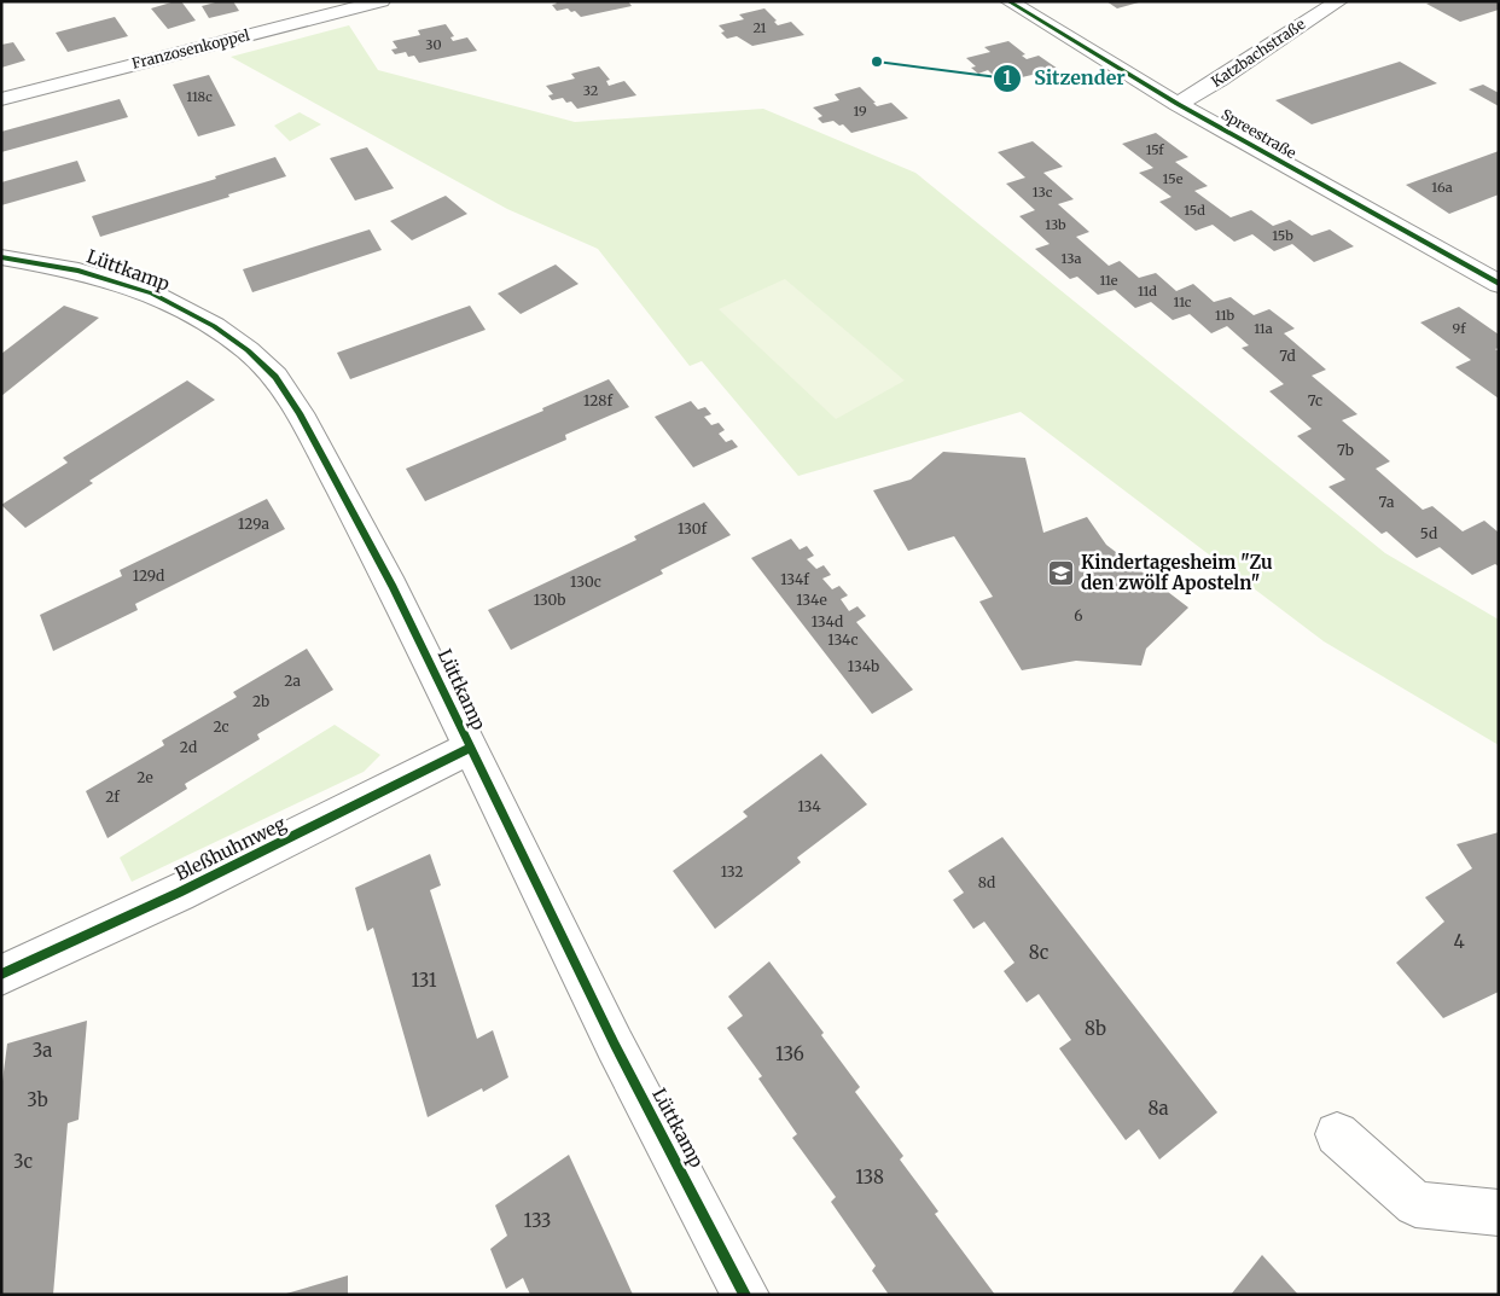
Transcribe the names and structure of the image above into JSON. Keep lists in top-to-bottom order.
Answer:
{
  "streets": {
    "street": [
      "Franzosenkoppel",
      "Katzbachstraße",
      "Spreestraße",
      "Lüttkamp",
      "Bleßhuhnweg"
    ]
  },
  "crossings": [
    ["Katzbachstraße", "Spreestraße"],
    ["Lüttkamp", "Bleßhuhnweg"]
  ],
  "places": {
    "other": ["Sitzender"],
    "school or university": ["Kindertagesheim \"Zu den zwölf Aposteln\""]
  },
  "house_numbers": [
    "21",
    "30",
    "32",
    "118c",
    "19",
    "15f",
    "15e",
    "16a",
    "13c",
    "15d",
    "13b",
    "15b",
    "13a",
    "11e",
    "11d",
    "11c",
    "11b",
    "11a",
    "9f",
    "7d",
    "128f",
    "7c",
    "7b",
    "7a",
    "129a",
    "130f",
    "5d",
    "129d",
    "134f",
    "130c",
    "130b",
    "134e",
    "6",
    "134d",
    "134c",
    "134b",
    "2a",
    "2b",
    "2c",
    "2d",
    "2e",
    "2f",
    "134",
    "132",
    "8d",
    "4",
    "8c",
    "131",
    "8b",
    "3a",
    "136",
    "3b",
    "8a",
    "3c",
    "138",
    "133"
  ]
}
